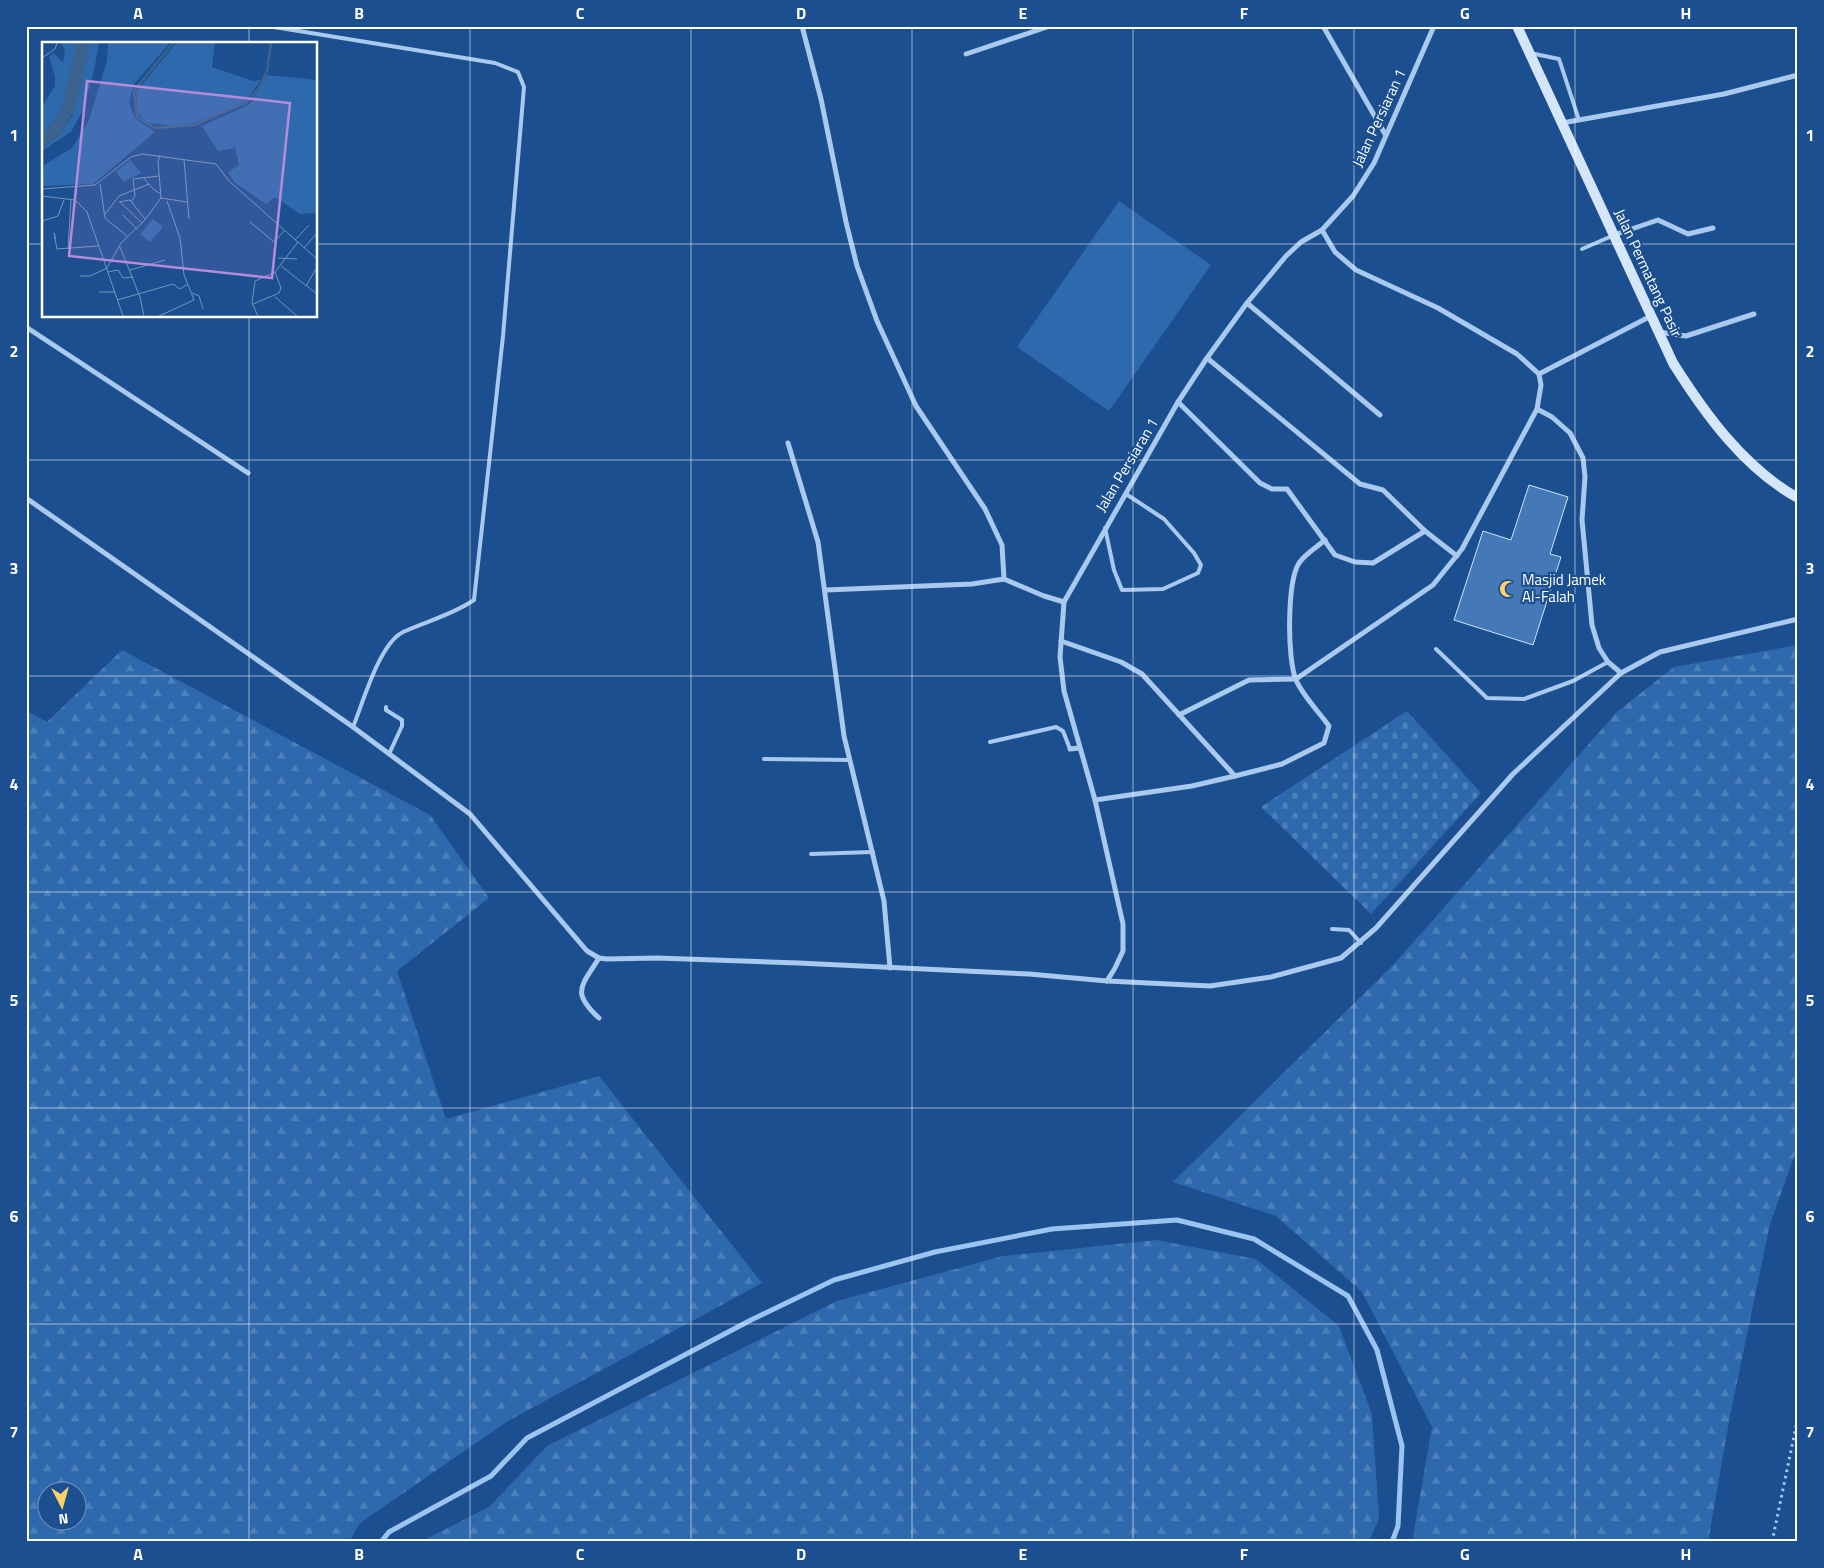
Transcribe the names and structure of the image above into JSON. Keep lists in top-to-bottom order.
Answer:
{
  "streets": {
    "main road": ["Jalan Permatang Pasir"],
    "street": ["Jalan Persiaran 1"]
  },
  "places": {
    "mosque": ["Masjid Jamek Al-Falah"]
  },
  "north": "bottom",
  "grid": {
    "columns": [
      "A",
      "B",
      "C",
      "D",
      "E",
      "F",
      "G",
      "H"
    ],
    "rows": [
      "1",
      "2",
      "3",
      "4",
      "5",
      "6",
      "7"
    ]
  }
}
